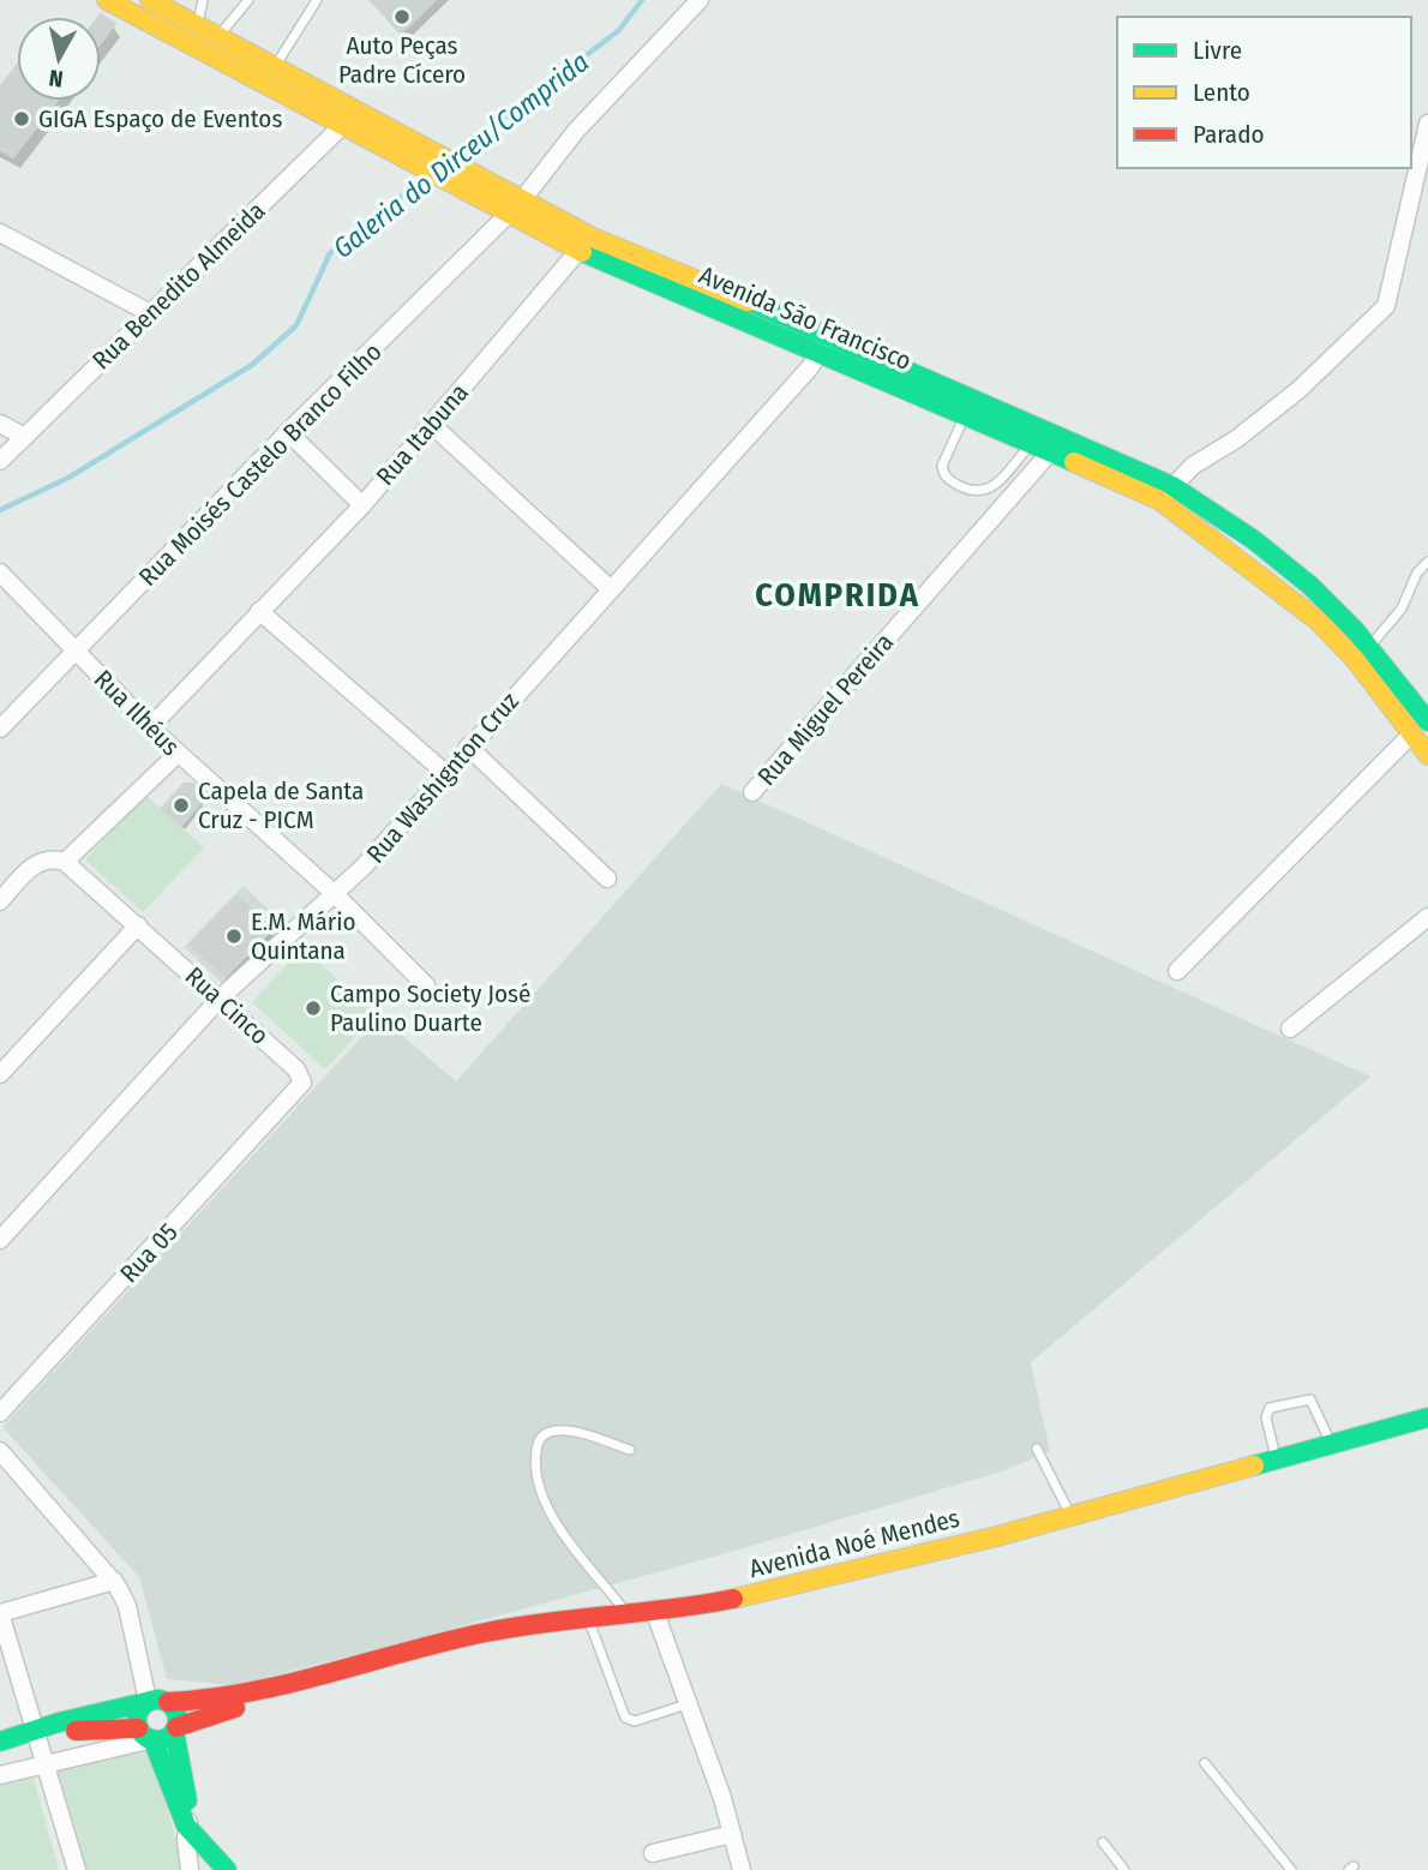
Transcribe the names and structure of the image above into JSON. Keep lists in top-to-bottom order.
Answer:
{
  "streets": {
    "street": [
      "Rua Benedito Almeida",
      "Avenida São Francisco",
      "Rua Itabuna",
      "Rua Moisés Castelo Branco Filho",
      "Rua Miguel Pereira",
      "Rua Ilhéus",
      "Rua Washignton Cruz",
      "Rua Cinco",
      "Rua 05",
      "Avenida Noé Mendes"
    ]
  },
  "crossings": [
    ["Rua Benedito Almeida", "Avenida São Francisco"],
    ["Avenida São Francisco", "Rua Itabuna"],
    ["Avenida São Francisco", "Rua Moisés Castelo Branco Filho"],
    ["Avenida São Francisco", "Rua Miguel Pereira"],
    ["Avenida São Francisco", "Rua Washignton Cruz"],
    ["Rua Itabuna", "Rua Ilhéus"],
    ["Rua Moisés Castelo Branco Filho", "Rua Ilhéus"],
    ["Rua Ilhéus", "Rua Washignton Cruz"],
    ["Rua Washignton Cruz", "Rua Cinco"],
    ["Rua Cinco", "Rua 05"]
  ],
  "districts": ["COMPRIDA"],
  "water": ["Galeria do Dirceu/Comprida"],
  "places": [
    "Auto Peças Padre Cícero",
    "GIGA Espaço de Eventos",
    "Capela de Santa Cruz - PICM",
    "E.M. Mário Quintana",
    "Campo Society José Paulino Duarte"
  ],
  "legend": ["Livre", "Lento", "Parado"],
  "north": "bottom"
}
